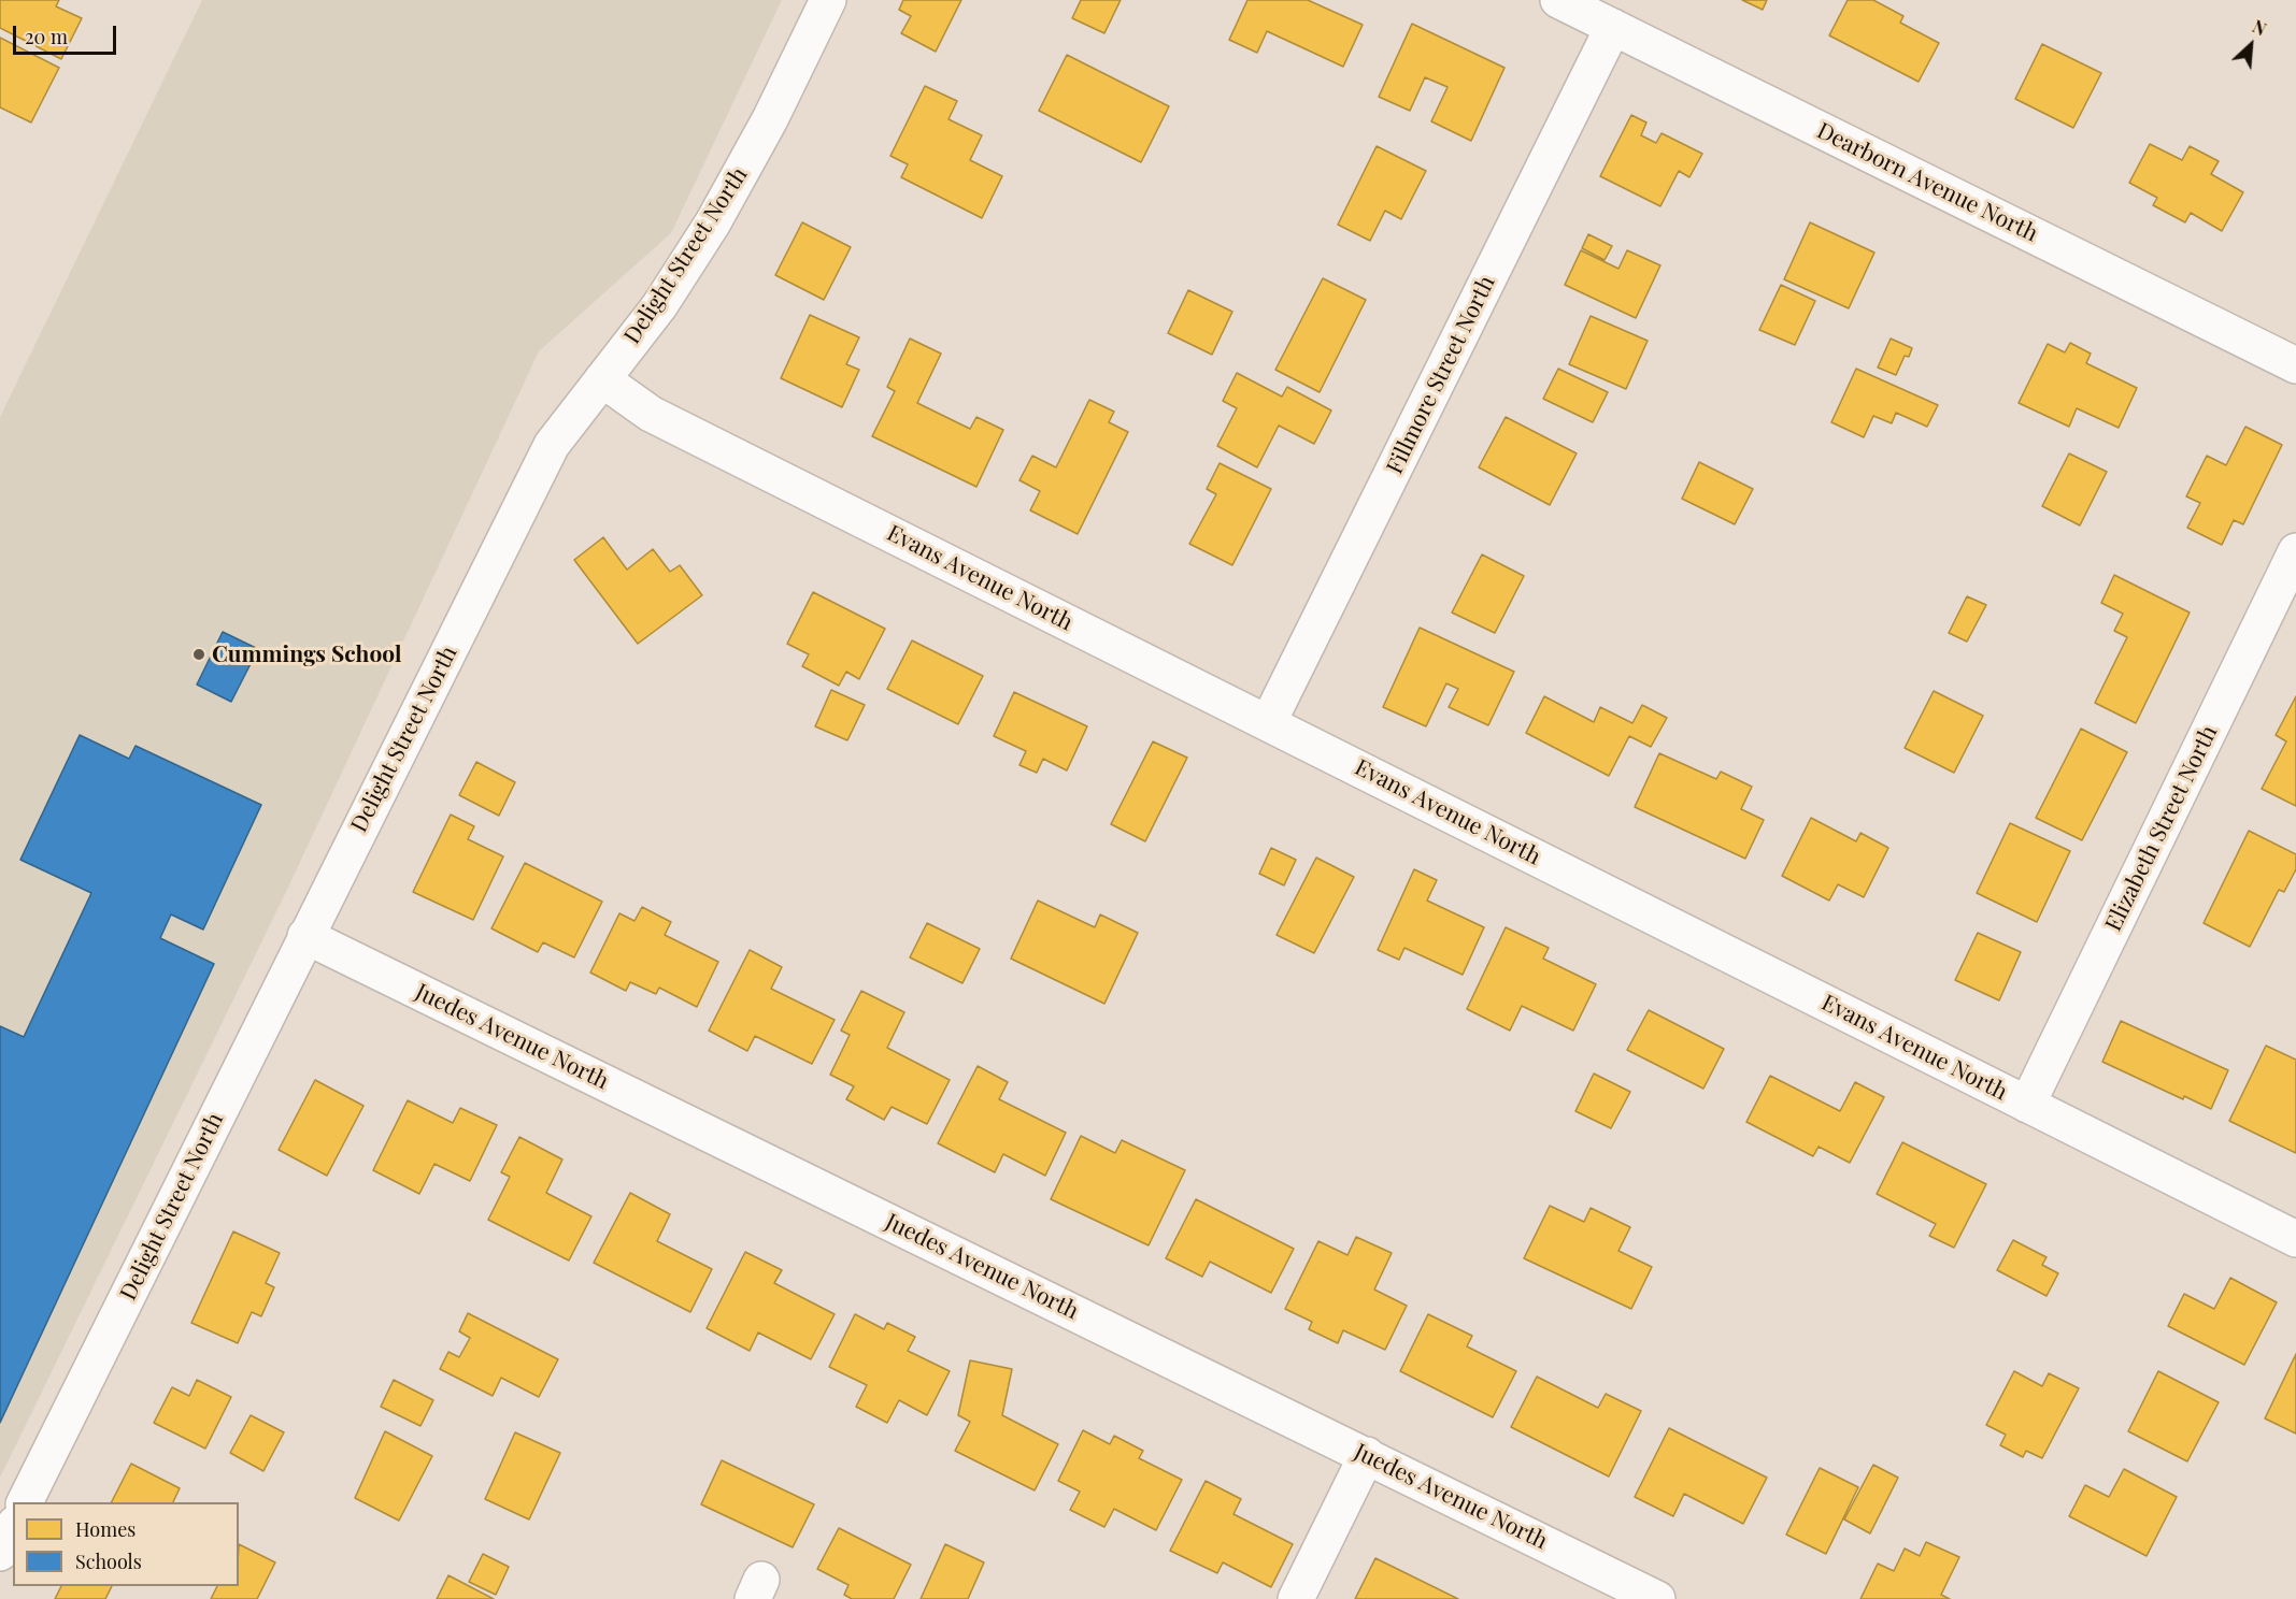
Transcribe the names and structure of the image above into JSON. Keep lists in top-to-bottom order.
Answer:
{
  "streets": {
    "street": [
      "Dearborn Avenue North",
      "Delight Street North",
      "Fillmore Street North",
      "Evans Avenue North",
      "Elizabeth Street North",
      "Juedes Avenue North"
    ]
  },
  "crossings": [
    ["Dearborn Avenue North", "Fillmore Street North"],
    ["Delight Street North", "Evans Avenue North"],
    ["Delight Street North", "Juedes Avenue North"],
    ["Fillmore Street North", "Evans Avenue North"],
    ["Evans Avenue North", "Elizabeth Street North"]
  ],
  "places": ["Cummings School"],
  "legend": ["Homes", "Schools"],
  "scale_bar": "20 m",
  "north": "top right"
}
